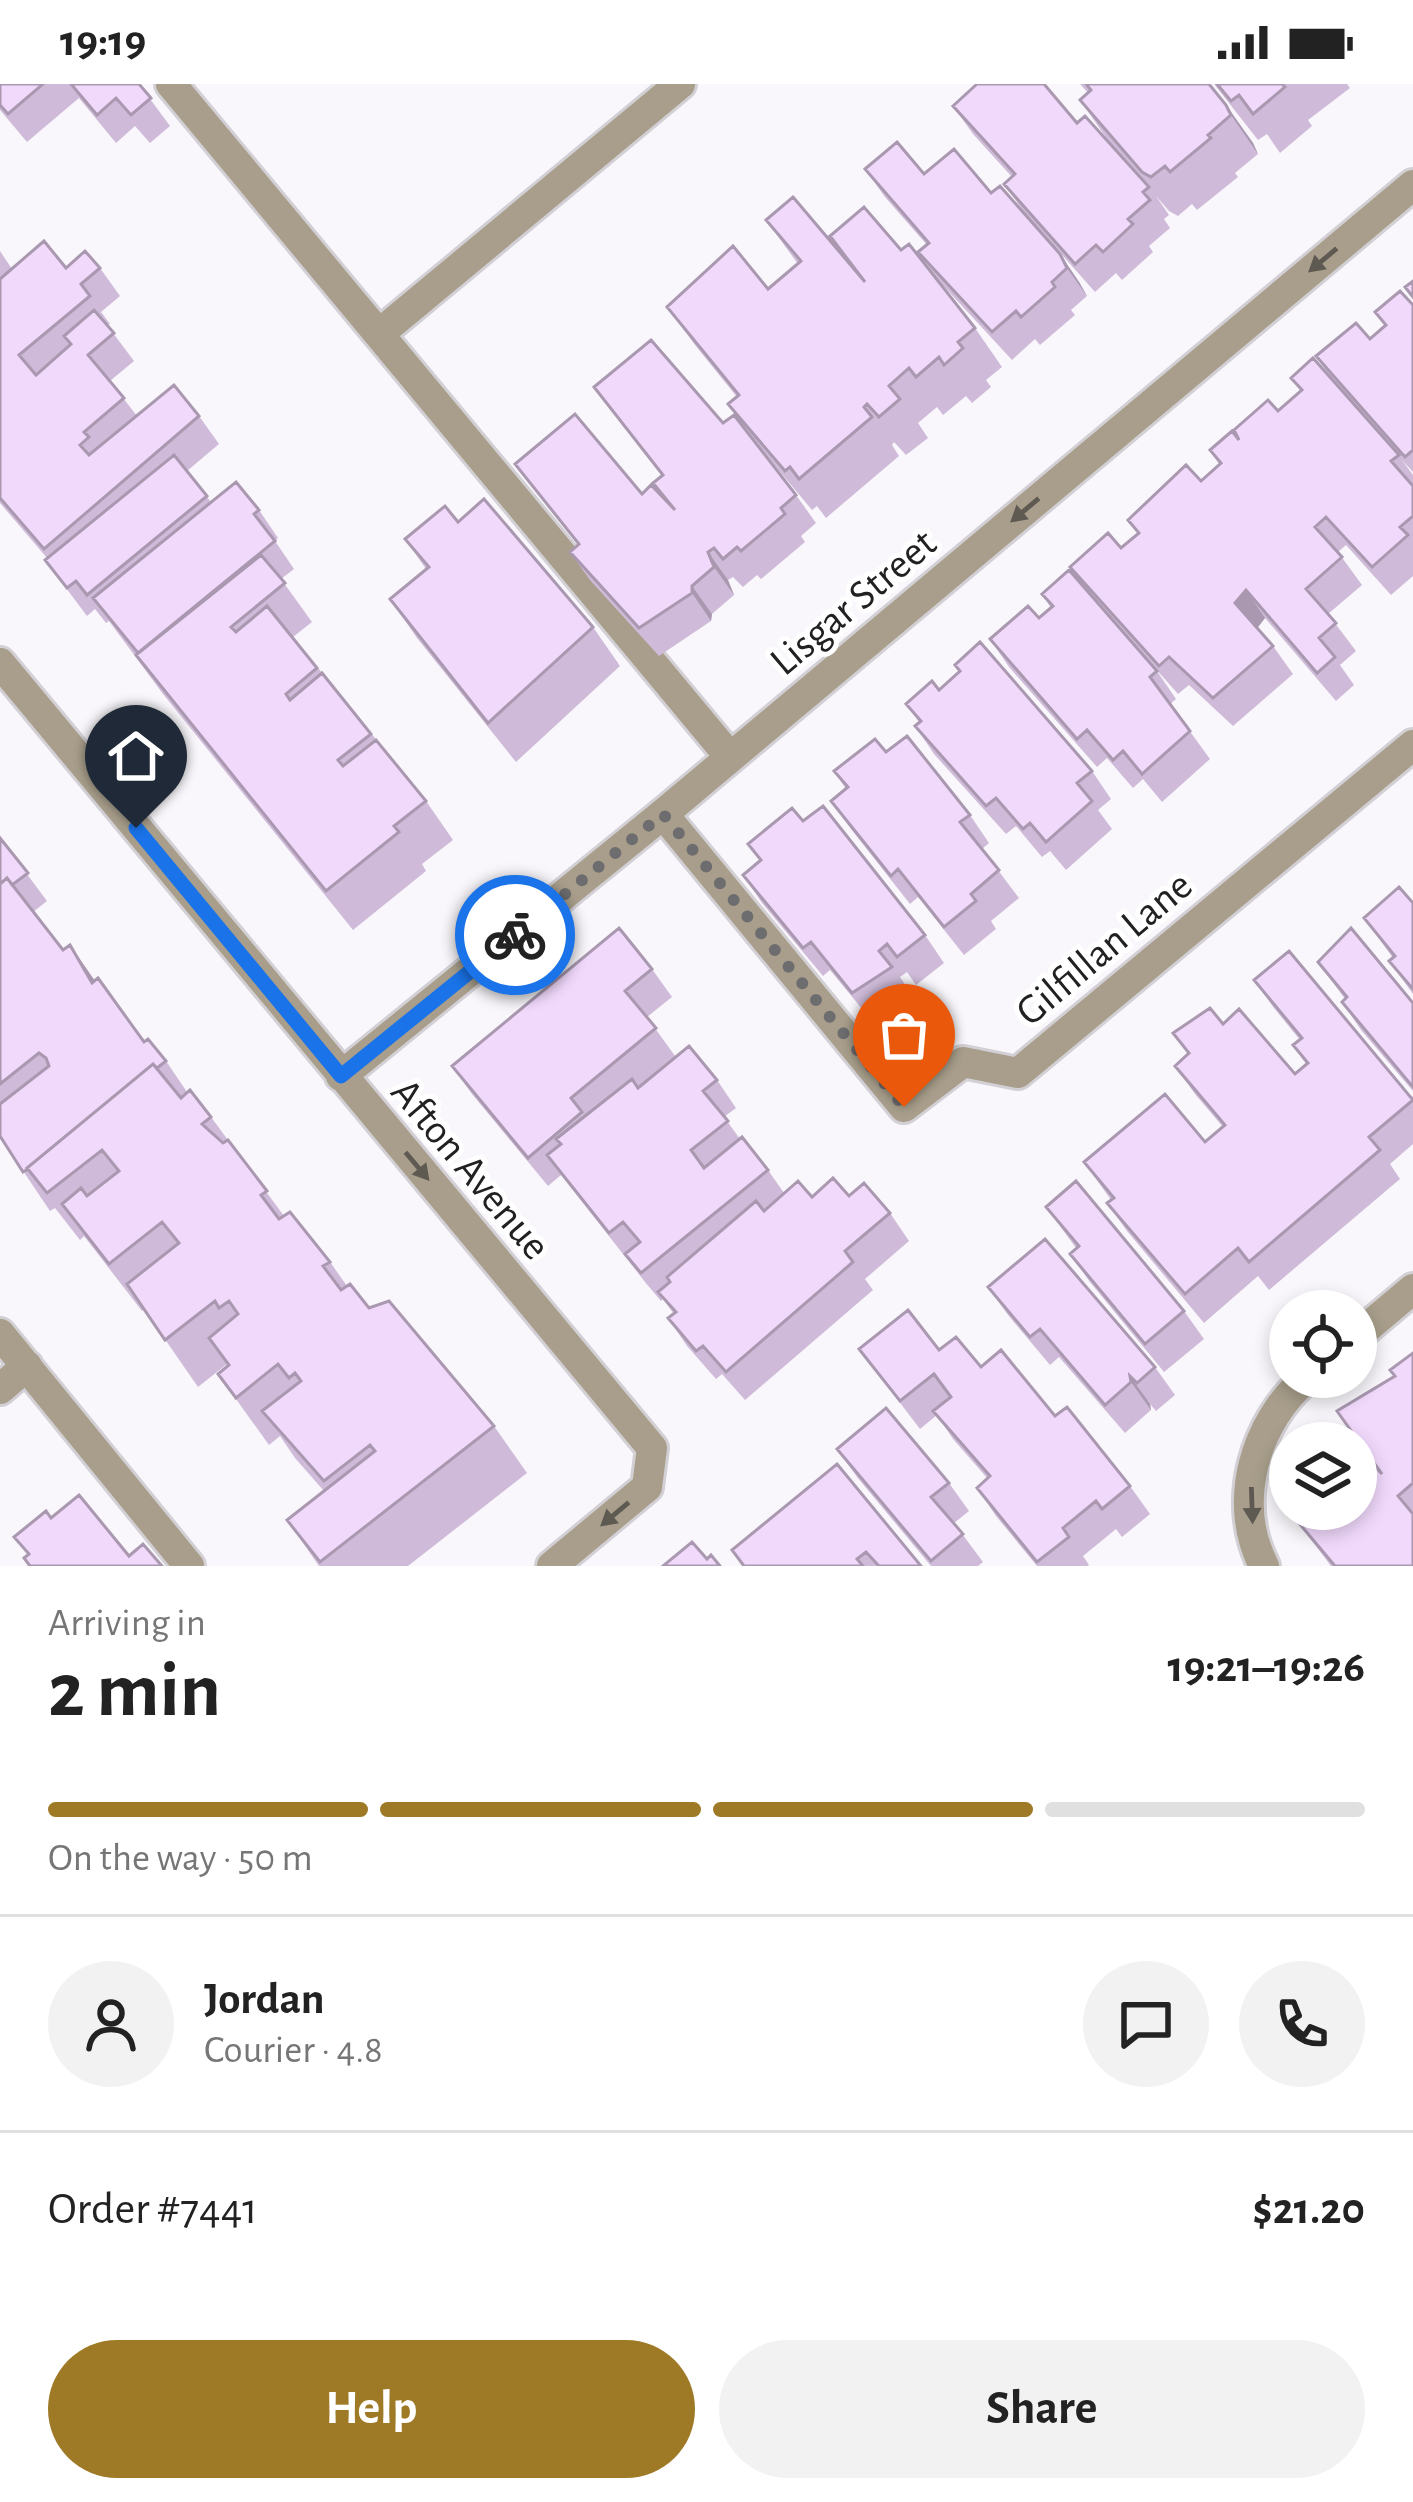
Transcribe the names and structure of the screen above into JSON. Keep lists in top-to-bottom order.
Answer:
{
  "streets": {
    "street": ["Lisgar Street", "Gilfillan Lane", "Afton Avenue"]
  },
  "crossings": [
    ["Lisgar Street", "Gilfillan Lane"],
    ["Lisgar Street", "Afton Avenue"]
  ],
  "one_way": ["Lisgar Street", "Afton Avenue"],
  "page": {
    "status": "19:19",
    "heading": ["2 min", "Arriving in", "19:21–19:26"],
    "panel": [
      "Jordan",
      "Courier · 4.8",
      "Order #7441",
      "$21.20"
    ],
    "bar": "On the way · 50 m",
    "buttons": ["Help", "Share"]
  }
}
